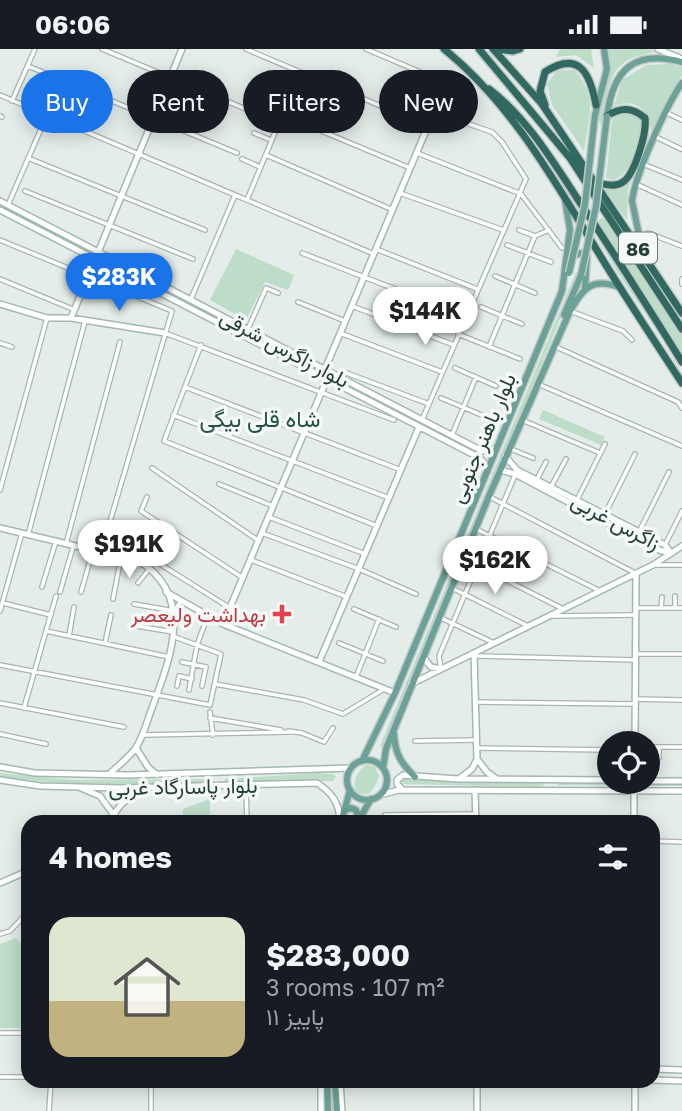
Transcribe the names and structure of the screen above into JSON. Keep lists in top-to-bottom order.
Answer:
{
  "streets": {
    "highway": ["86"],
    "main road": ["بلوار باهنر جنوبی"],
    "street": ["بلوار زاگرس شرقی", "زاگرس غربی", "بلوار پاسارگاد غربی"]
  },
  "crossings": [
    ["86", "بلوار باهنر جنوبی"],
    ["بلوار زاگرس شرقی", "بلوار باهنر جنوبی"],
    ["بلوار باهنر جنوبی", "زاگرس غربی"],
    ["بلوار باهنر جنوبی", "بلوار پاسارگاد غربی"]
  ],
  "districts": ["شاه قلی بیگی"],
  "places": {
    "health": ["بهداشت ولیعصر"]
  },
  "page": {
    "status": "06:06",
    "chip": [
      "Buy",
      "Rent",
      "Filters",
      "New"
    ],
    "price": [
      "$283K",
      "$144K",
      "$191K",
      "$162K"
    ],
    "heading": "4 homes",
    "list": [
      {
        "name": "$283,000",
        "note": "3 rooms · 107 m² · پاییز ۱۱"
      }
    ]
  }
}
